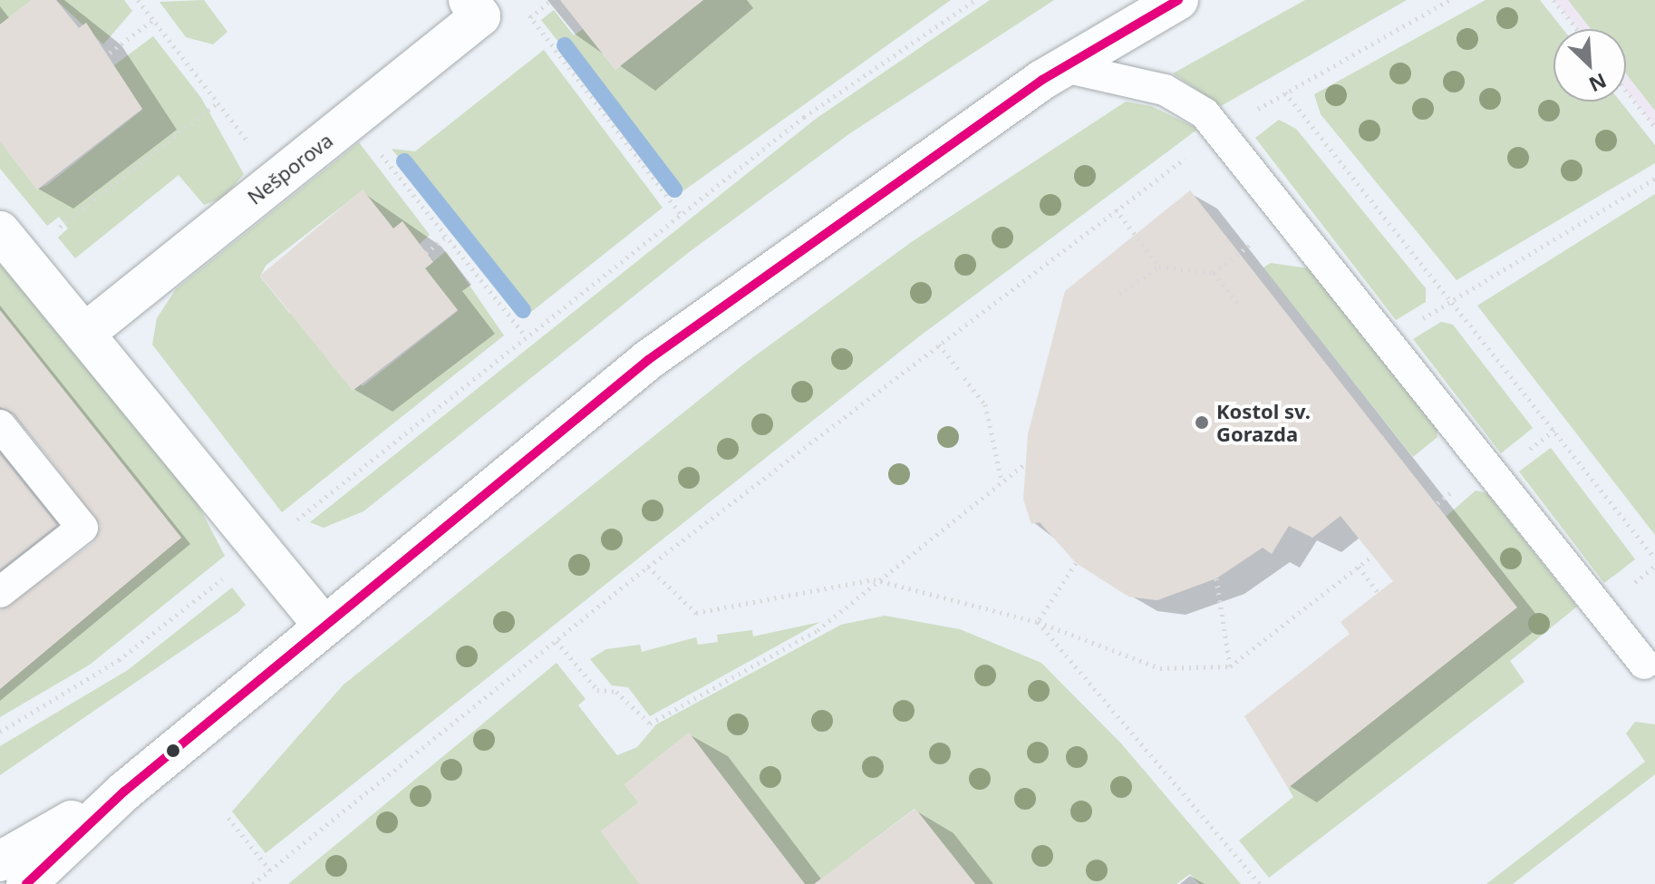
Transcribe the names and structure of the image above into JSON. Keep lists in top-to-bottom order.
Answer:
{
  "streets": {
    "street": ["Nešporova"]
  },
  "places": ["Kostol sv. Gorazda"],
  "north": "bottom right"
}
